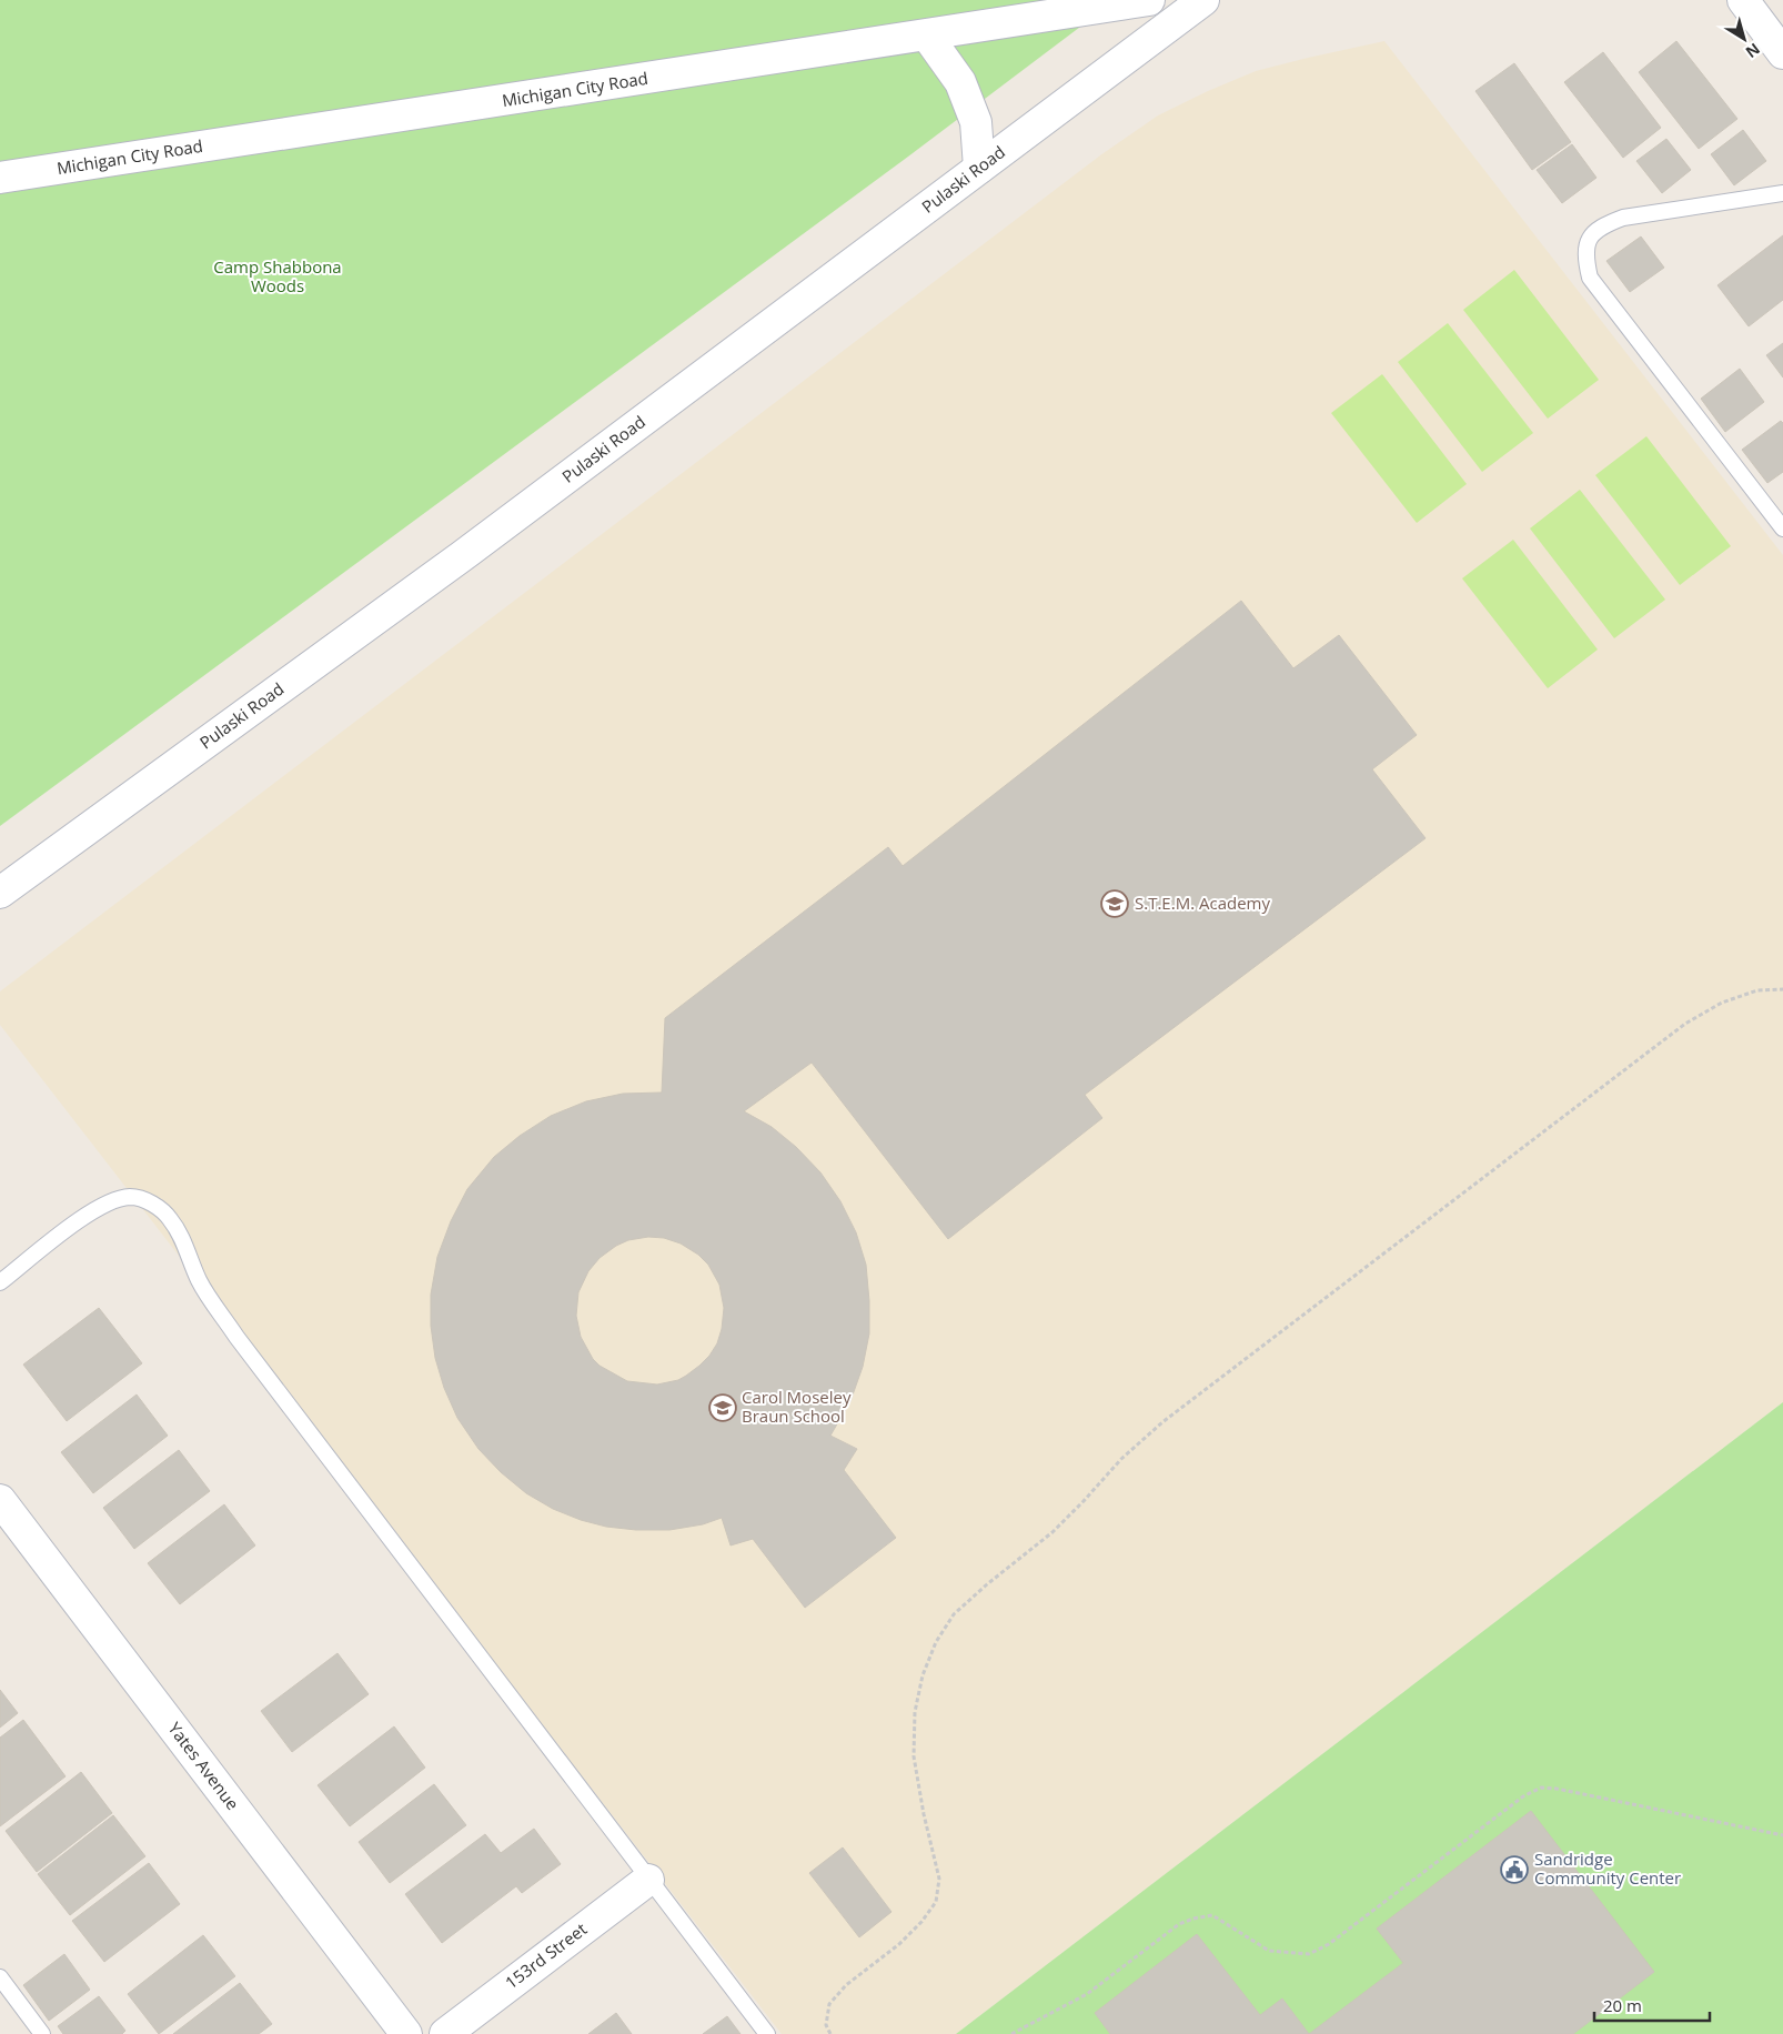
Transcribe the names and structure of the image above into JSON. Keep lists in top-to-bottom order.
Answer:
{
  "streets": {
    "street": [
      "Michigan City Road",
      "Pulaski Road",
      "Yates Avenue",
      "153rd Street"
    ]
  },
  "parks": ["Camp Shabbona Woods"],
  "places": {
    "school or university": ["S.T.E.M. Academy", "Carol Moseley Braun School"],
    "public building": ["Sandridge Community Center"]
  },
  "scale_bar": "20 m",
  "north": "bottom right"
}
